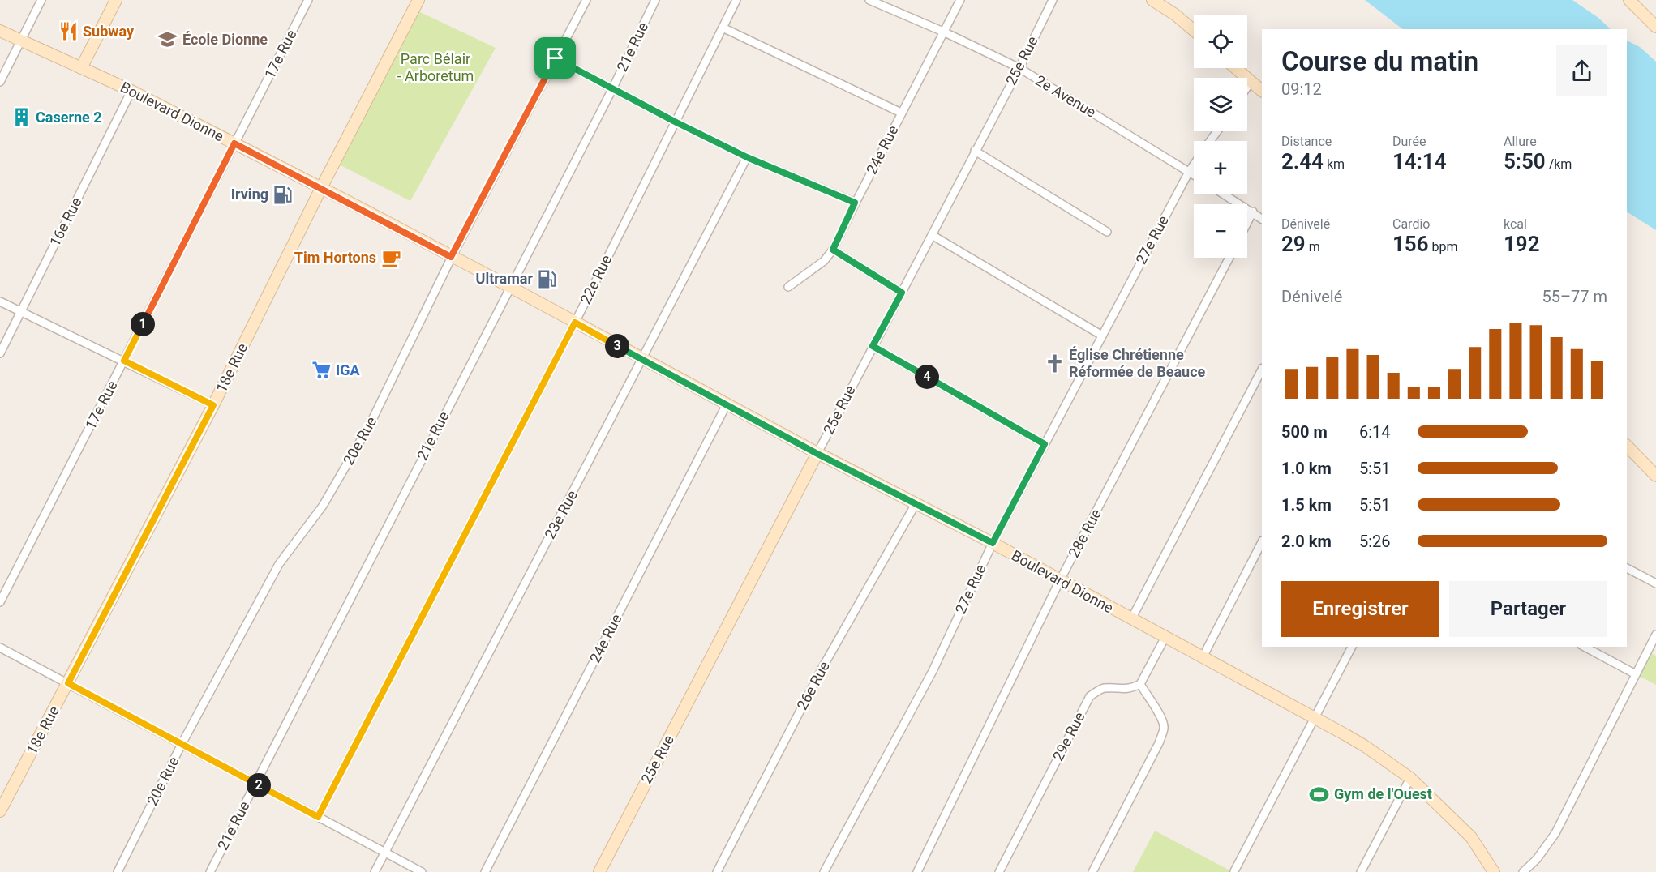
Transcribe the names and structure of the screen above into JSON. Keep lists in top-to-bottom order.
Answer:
{
  "streets": {
    "main road": ["25e Rue", "Boulevard Dionne", "18e Rue"],
    "street": [
      "21e Rue",
      "17e Rue",
      "2e Avenue",
      "24e Rue",
      "16e Rue",
      "27e Rue",
      "22e Rue",
      "20e Rue",
      "23e Rue",
      "28e Rue",
      "26e Rue",
      "29e Rue"
    ]
  },
  "crossings": [
    ["21e Rue", "Boulevard Dionne"],
    ["17e Rue", "Boulevard Dionne"],
    ["25e Rue", "2e Avenue"],
    ["25e Rue", "Boulevard Dionne"],
    ["2e Avenue", "24e Rue"],
    ["2e Avenue", "27e Rue"],
    ["Boulevard Dionne", "24e Rue"],
    ["Boulevard Dionne", "16e Rue"],
    ["Boulevard Dionne", "27e Rue"],
    ["Boulevard Dionne", "22e Rue"],
    ["Boulevard Dionne", "18e Rue"],
    ["Boulevard Dionne", "20e Rue"],
    ["Boulevard Dionne", "23e Rue"],
    ["Boulevard Dionne", "28e Rue"],
    ["Boulevard Dionne", "26e Rue"]
  ],
  "parks": ["Parc Bélair - Arboretum"],
  "places": {
    "restaurant": ["Subway"],
    "school or university": ["École Dionne"],
    "building": ["Caserne 2"],
    "fuel station": ["Irving", "Ultramar"],
    "cafe": ["Tim Hortons"],
    "church": ["Église Chrétienne Réformée de Beauce"],
    "supermarket": ["IGA"],
    "sports": ["Gym de l'Ouest"]
  },
  "page": {
    "map_buttons": ["+", "−"],
    "heading": ["Course du matin", "09:12"],
    "stats": [
      ["Distance", "2.44 km"],
      ["Durée", "14:14"],
      ["Allure", "5:50 /km"],
      ["Dénivelé", "29 m"],
      ["Cardio", "156 bpm"],
      ["kcal", "192"]
    ],
    "chart": ["Dénivelé", "55–77 m"],
    "pins": [
      "1",
      "3",
      "4",
      "2"
    ],
    "list": [
      {
        "name": "500 m",
        "note": "6:14"
      },
      {
        "name": "1.0 km",
        "note": "5:51"
      },
      {
        "name": "1.5 km",
        "note": "5:51"
      },
      {
        "name": "2.0 km",
        "note": "5:26"
      }
    ],
    "buttons": ["Enregistrer", "Partager"]
  }
}
